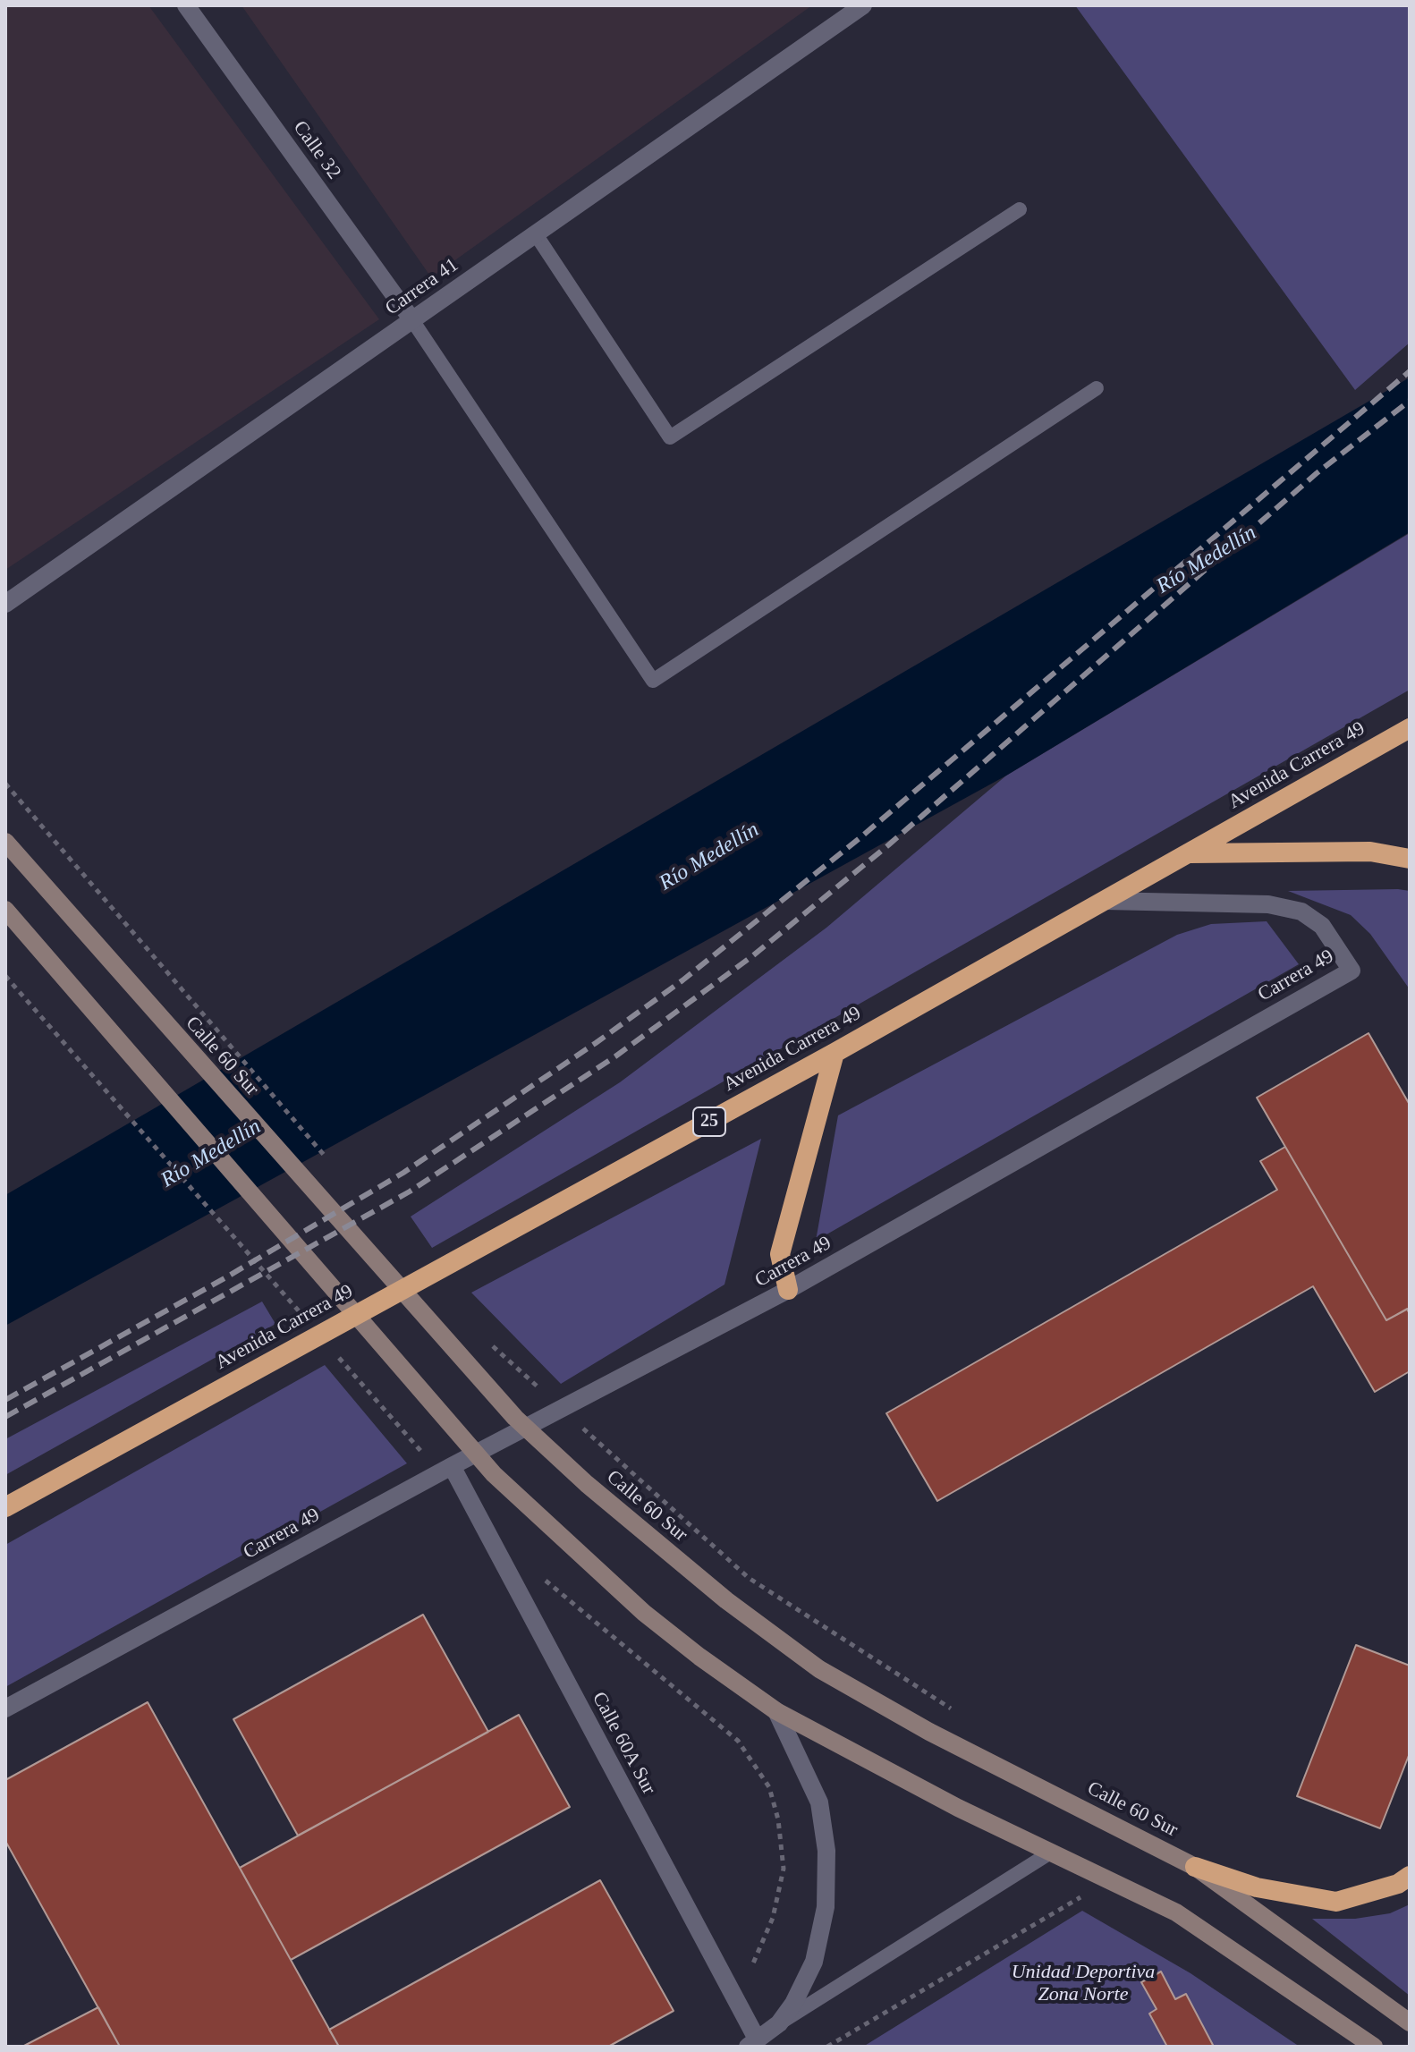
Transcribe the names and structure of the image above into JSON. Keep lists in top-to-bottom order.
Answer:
{
  "streets": {
    "highway": ["Avenida Carrera 49", "25"],
    "main road": ["Calle 60 Sur"],
    "street": [
      "Calle 32",
      "Carrera 41",
      "Carrera 49",
      "Calle 60A Sur"
    ]
  },
  "crossings": [
    ["Calle 32", "Carrera 41"],
    ["Avenida Carrera 49", "Carrera 49"],
    ["Carrera 49", "Calle 60A Sur"]
  ],
  "water": ["Río Medellín"],
  "parks": ["Unidad Deportiva Zona Norte"]
}
